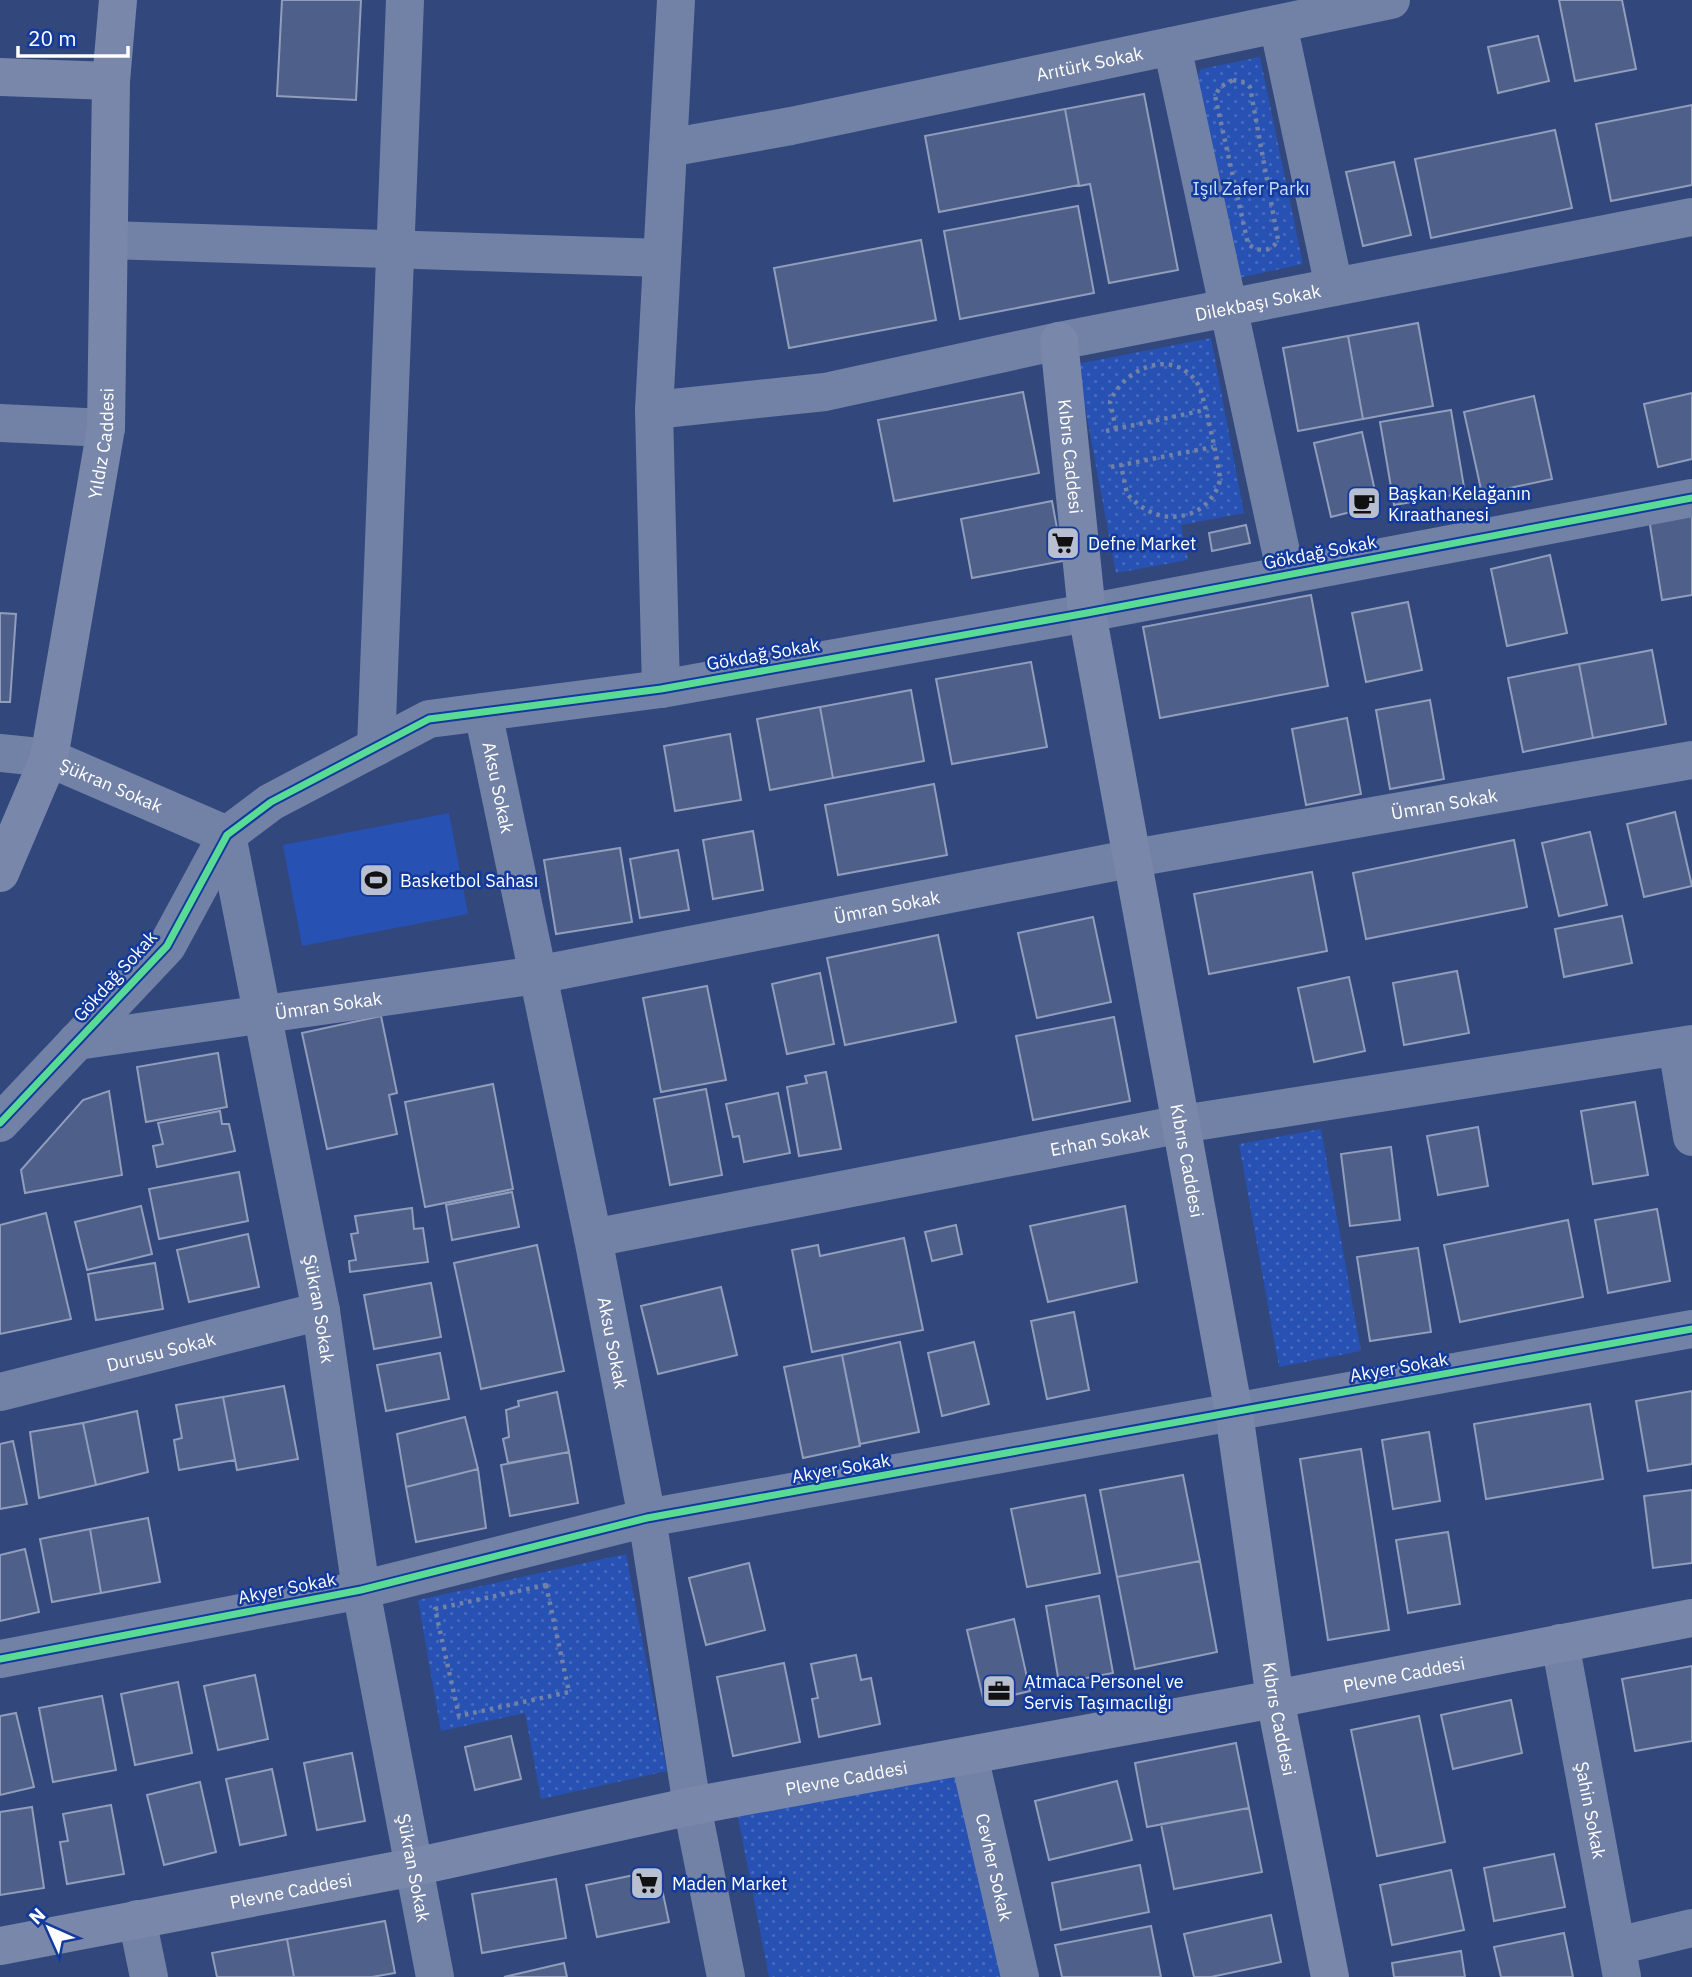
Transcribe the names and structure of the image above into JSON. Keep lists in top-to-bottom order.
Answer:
{
  "streets": {
    "street": [
      "Arıtürk Sokak",
      "Dilekbaşı Sokak",
      "Yıldız Caddesi",
      "Kıbrıs Caddesi",
      "Gökdağ Sokak",
      "Şükran Sokak",
      "Aksu Sokak",
      "Ümran Sokak",
      "Erhan Sokak",
      "Durusu Sokak",
      "Akyer Sokak",
      "Plevne Caddesi",
      "Şahin Sokak",
      "Cevher Sokak"
    ]
  },
  "crossings": [
    ["Dilekbaşı Sokak", "Kıbrıs Caddesi"],
    ["Yıldız Caddesi", "Şükran Sokak"],
    ["Kıbrıs Caddesi", "Gökdağ Sokak"],
    ["Kıbrıs Caddesi", "Ümran Sokak"],
    ["Kıbrıs Caddesi", "Erhan Sokak"],
    ["Kıbrıs Caddesi", "Akyer Sokak"],
    ["Kıbrıs Caddesi", "Plevne Caddesi"],
    ["Gökdağ Sokak", "Şükran Sokak"],
    ["Gökdağ Sokak", "Aksu Sokak"],
    ["Gökdağ Sokak", "Ümran Sokak"],
    ["Şükran Sokak", "Ümran Sokak"],
    ["Şükran Sokak", "Durusu Sokak"],
    ["Şükran Sokak", "Akyer Sokak"],
    ["Şükran Sokak", "Plevne Caddesi"],
    ["Aksu Sokak", "Ümran Sokak"],
    ["Aksu Sokak", "Erhan Sokak"],
    ["Aksu Sokak", "Akyer Sokak"],
    ["Aksu Sokak", "Plevne Caddesi"],
    ["Plevne Caddesi", "Şahin Sokak"],
    ["Plevne Caddesi", "Cevher Sokak"]
  ],
  "parks": ["Işıl Zafer Parkı"],
  "places": {
    "cafe": ["Başkan Kelağanın Kıraathanesi"],
    "supermarket": ["Defne Market", "Maden Market"],
    "sports": ["Basketbol Sahası"],
    "office": ["Atmaca Personel ve Servis Taşımacılığı"]
  },
  "scale_bar": "20 m",
  "north": "top left"
}
